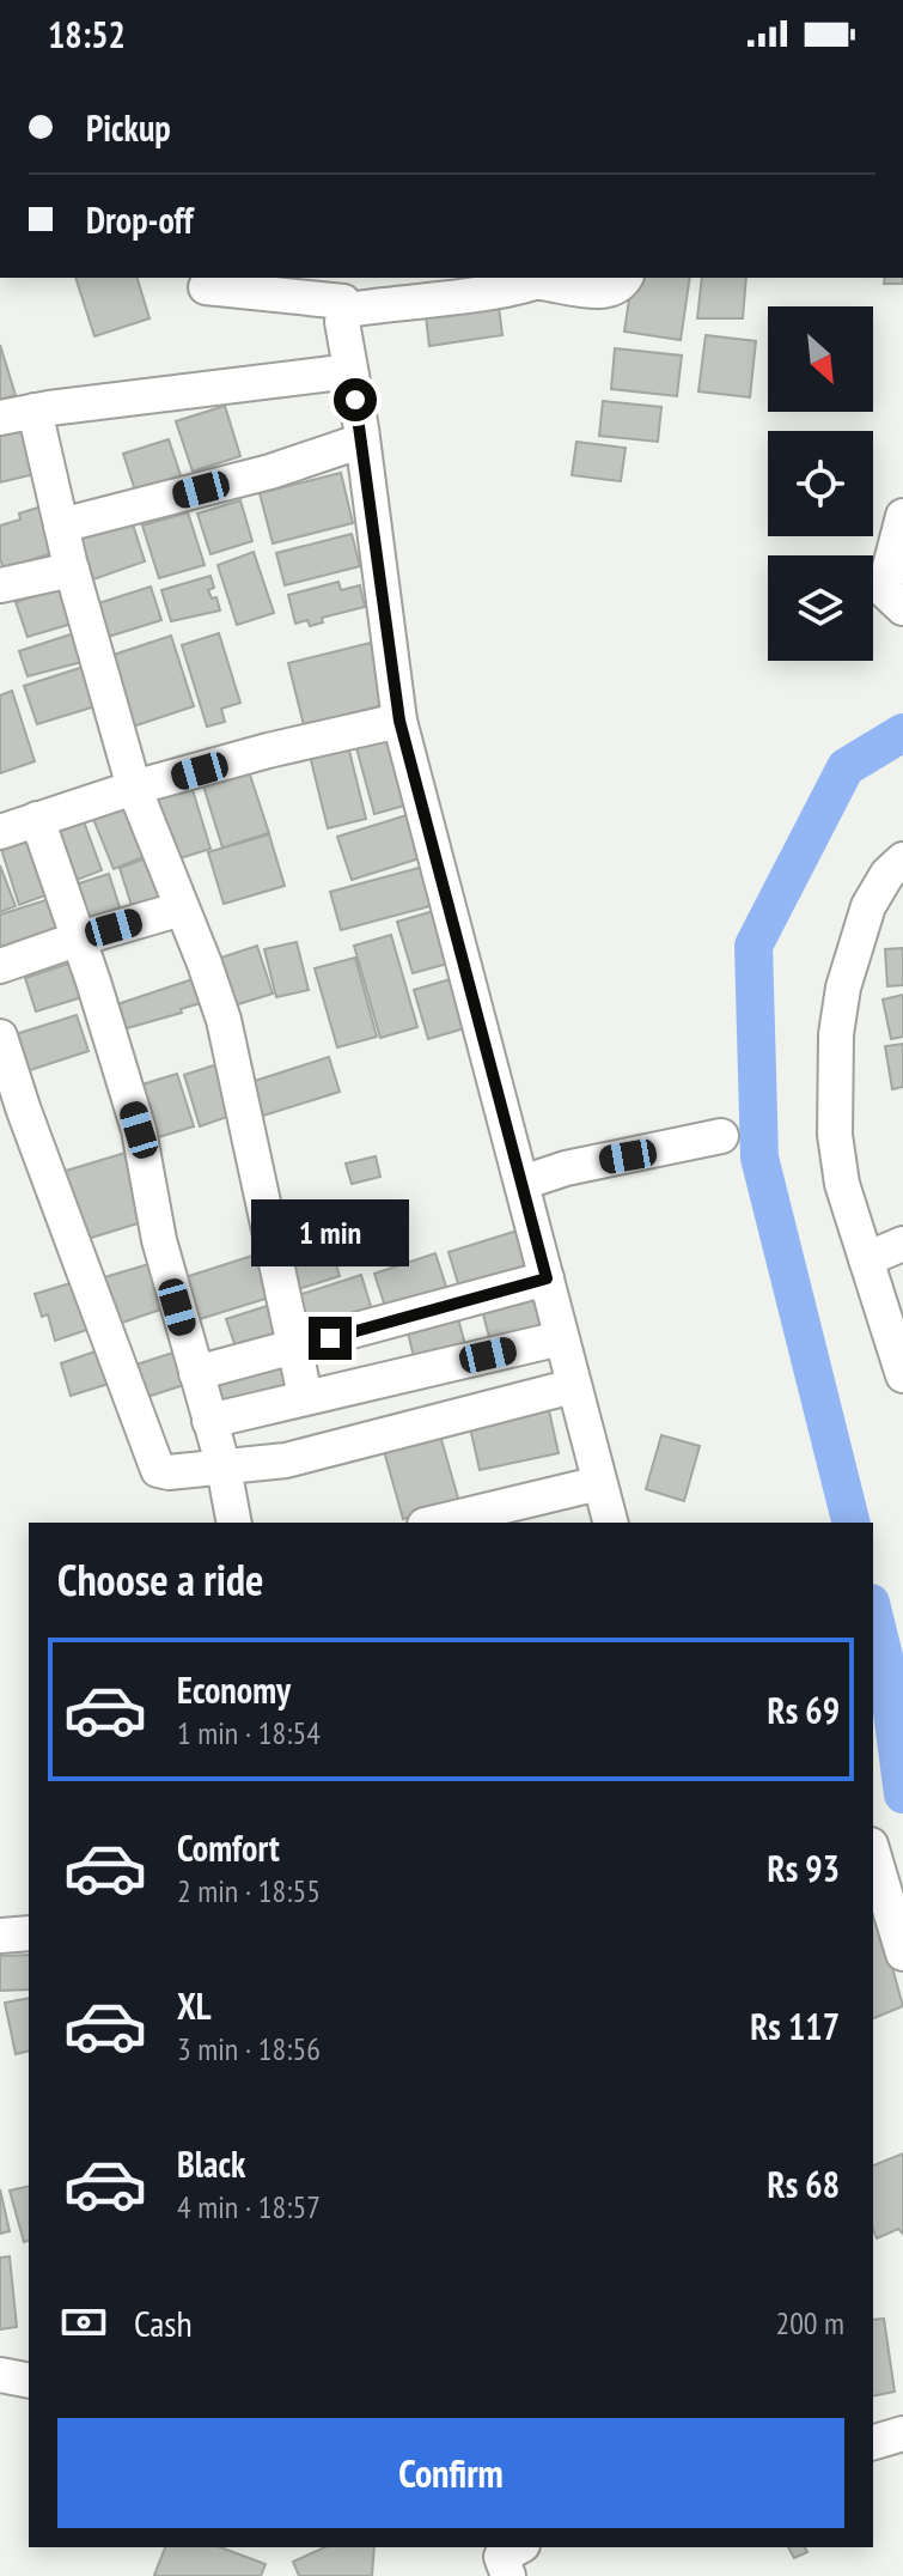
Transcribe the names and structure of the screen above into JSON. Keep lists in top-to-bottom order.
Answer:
{
  "north": "bottom right",
  "page": {
    "status": "18:52",
    "banner": ["Pickup", "Drop-off"],
    "bubble": "1 min",
    "heading": "Choose a ride",
    "list": [
      {
        "name": "Economy",
        "note": "1 min · 18:54",
        "value": "Rs 69"
      },
      {
        "name": "Comfort",
        "note": "2 min · 18:55",
        "value": "Rs 93"
      },
      {
        "name": "XL",
        "note": "3 min · 18:56",
        "value": "Rs 117"
      },
      {
        "name": "Black",
        "note": "4 min · 18:57",
        "value": "Rs 68"
      }
    ],
    "pay": ["Cash", "200 m"],
    "buttons": "Confirm"
  }
}
